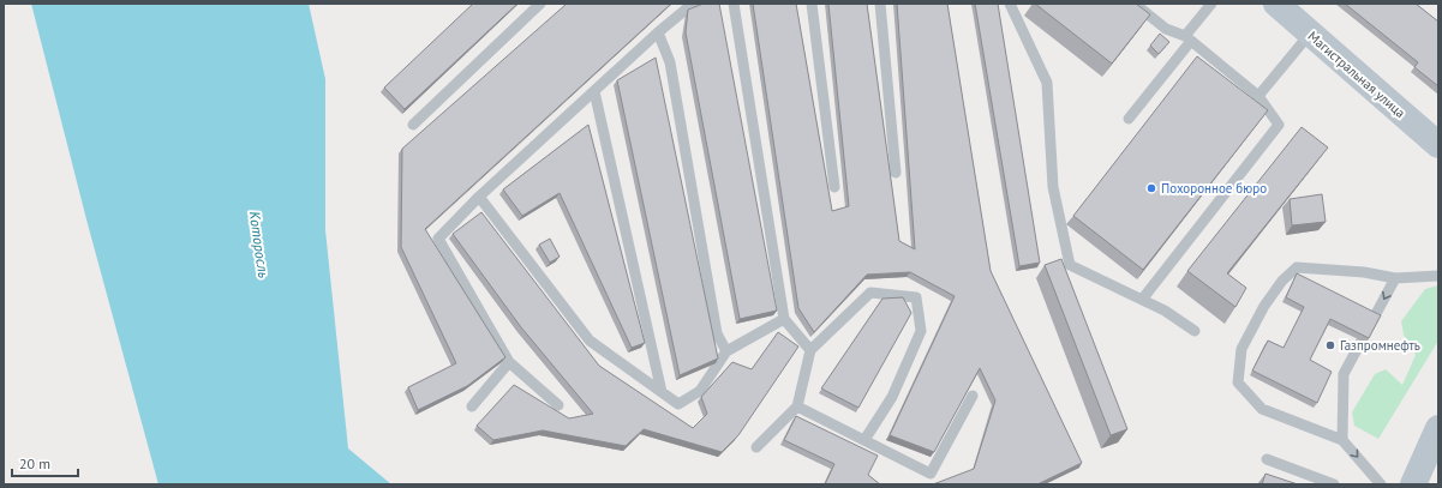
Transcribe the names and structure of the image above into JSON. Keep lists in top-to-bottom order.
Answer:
{
  "streets": {
    "main road": ["Магистральная улица"]
  },
  "water": ["Которосль"],
  "places": ["Похоронное бюро", "Газпромнефть"],
  "scale_bar": "20 m"
}
